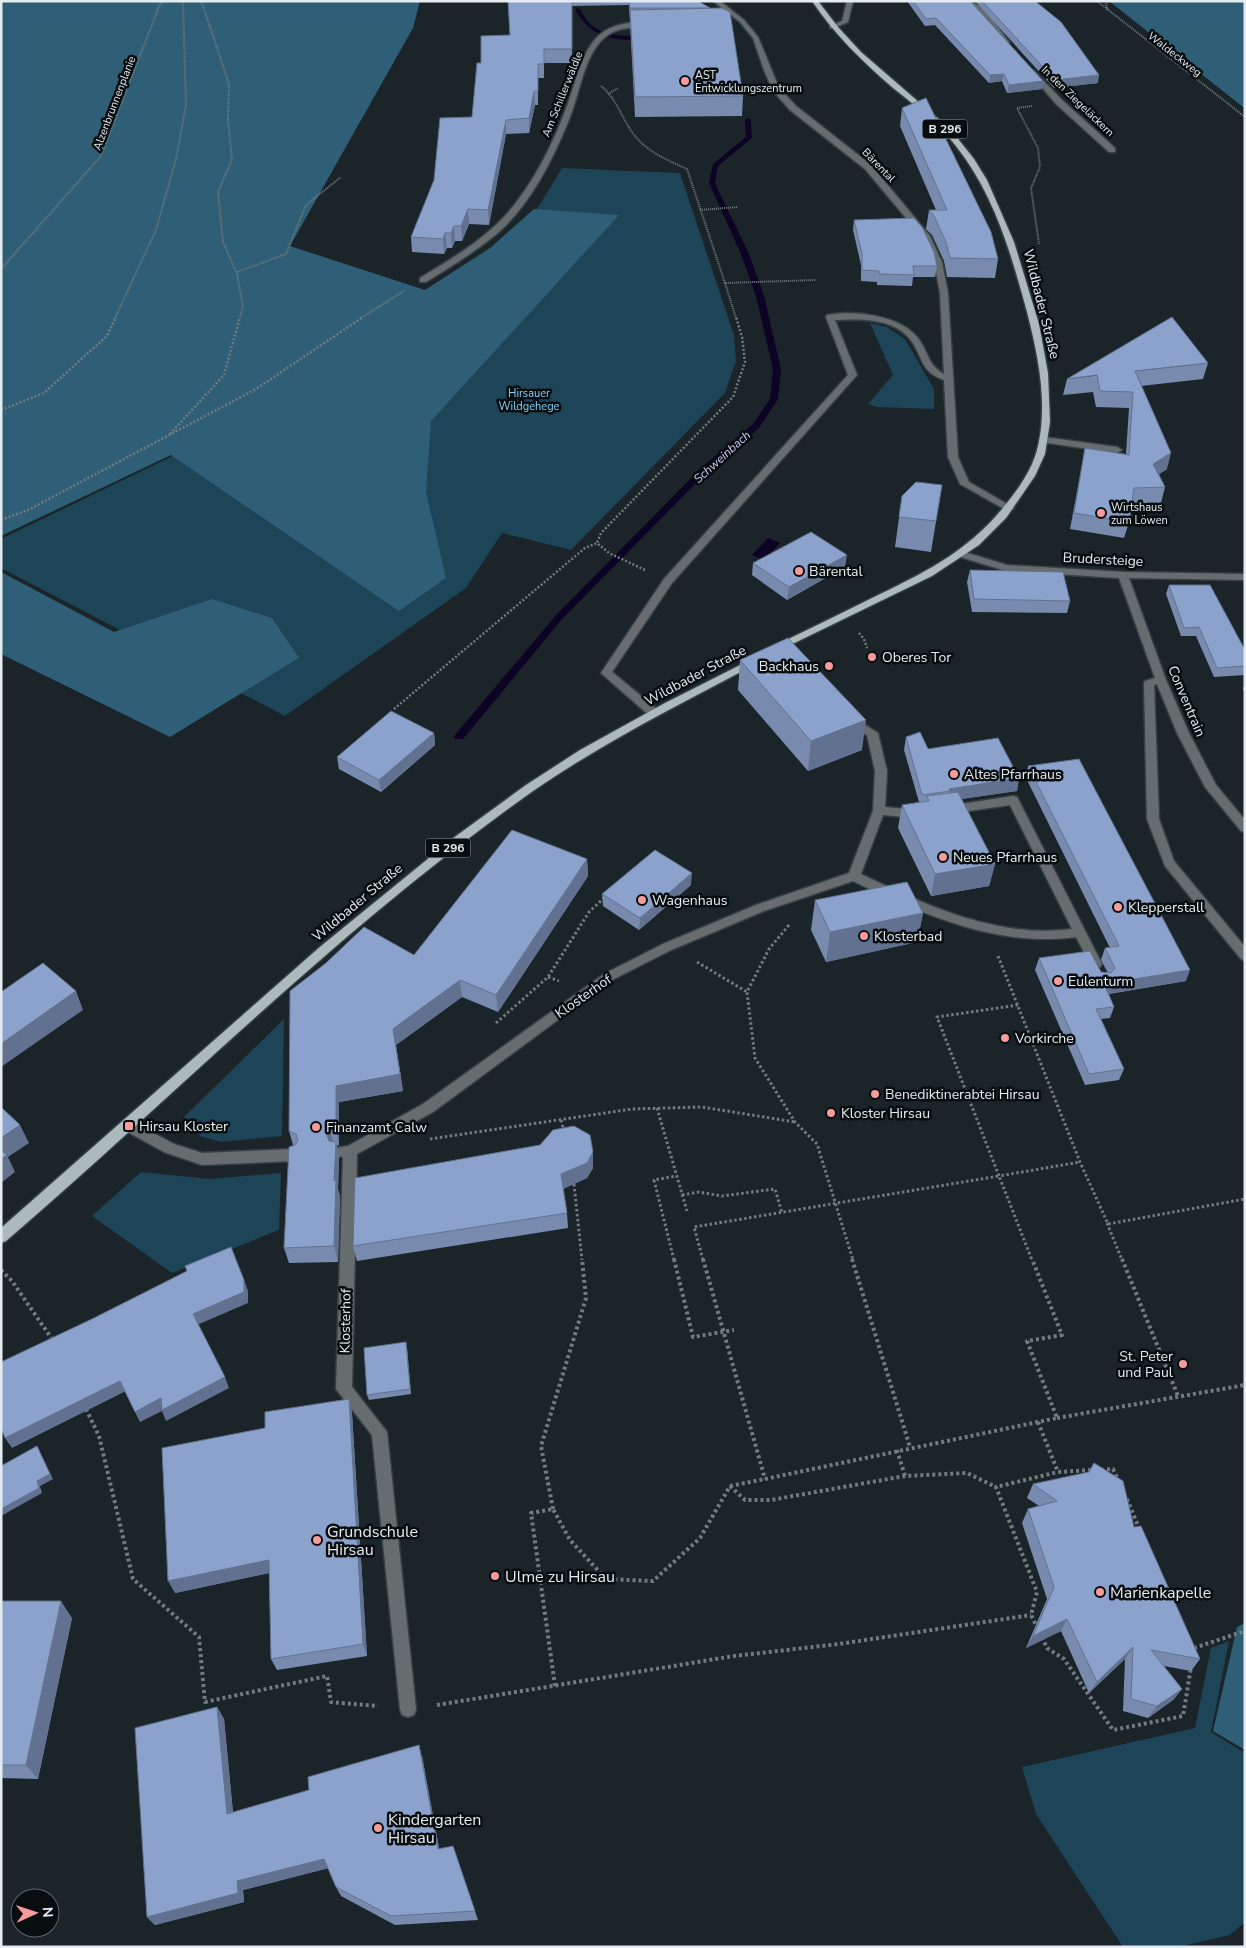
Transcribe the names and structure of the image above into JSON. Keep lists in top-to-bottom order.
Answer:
{
  "streets": {
    "main road": ["B 296", "Wildbader Straße"],
    "street": [
      "Am Schillerwäldle",
      "In den Ziegeläckern",
      "Bärental",
      "Brudersteige",
      "Conventrain",
      "Klosterhof"
    ],
    "path": ["Waldeckweg", "Alzenbrunnenplanie"]
  },
  "crossings": [
    ["Bärental", "Wildbader Straße"],
    ["Wildbader Straße", "Brudersteige"],
    ["Brudersteige", "Conventrain"]
  ],
  "water": ["Schweinbach"],
  "parks": ["Hirsauer Wildgehege"],
  "places": {
    "other": [
      "AST Entwicklungszentrum",
      "Wirtshaus zum Löwen",
      "Bärental",
      "Oberes Tor",
      "Backhaus",
      "Altes Pfarrhaus",
      "Neues Pfarrhaus",
      "Wagenhaus",
      "Klepperstall",
      "Klosterbad",
      "Eulenturm",
      "Vorkirche",
      "Benediktinerabtei Hirsau",
      "Kloster Hirsau",
      "Finanzamt Calw",
      "St. Peter und Paul",
      "Grundschule Hirsau",
      "Ulme zu Hirsau",
      "Marienkapelle",
      "Kindergarten Hirsau"
    ],
    "transit": ["Hirsau Kloster"]
  },
  "north": "right"
}
